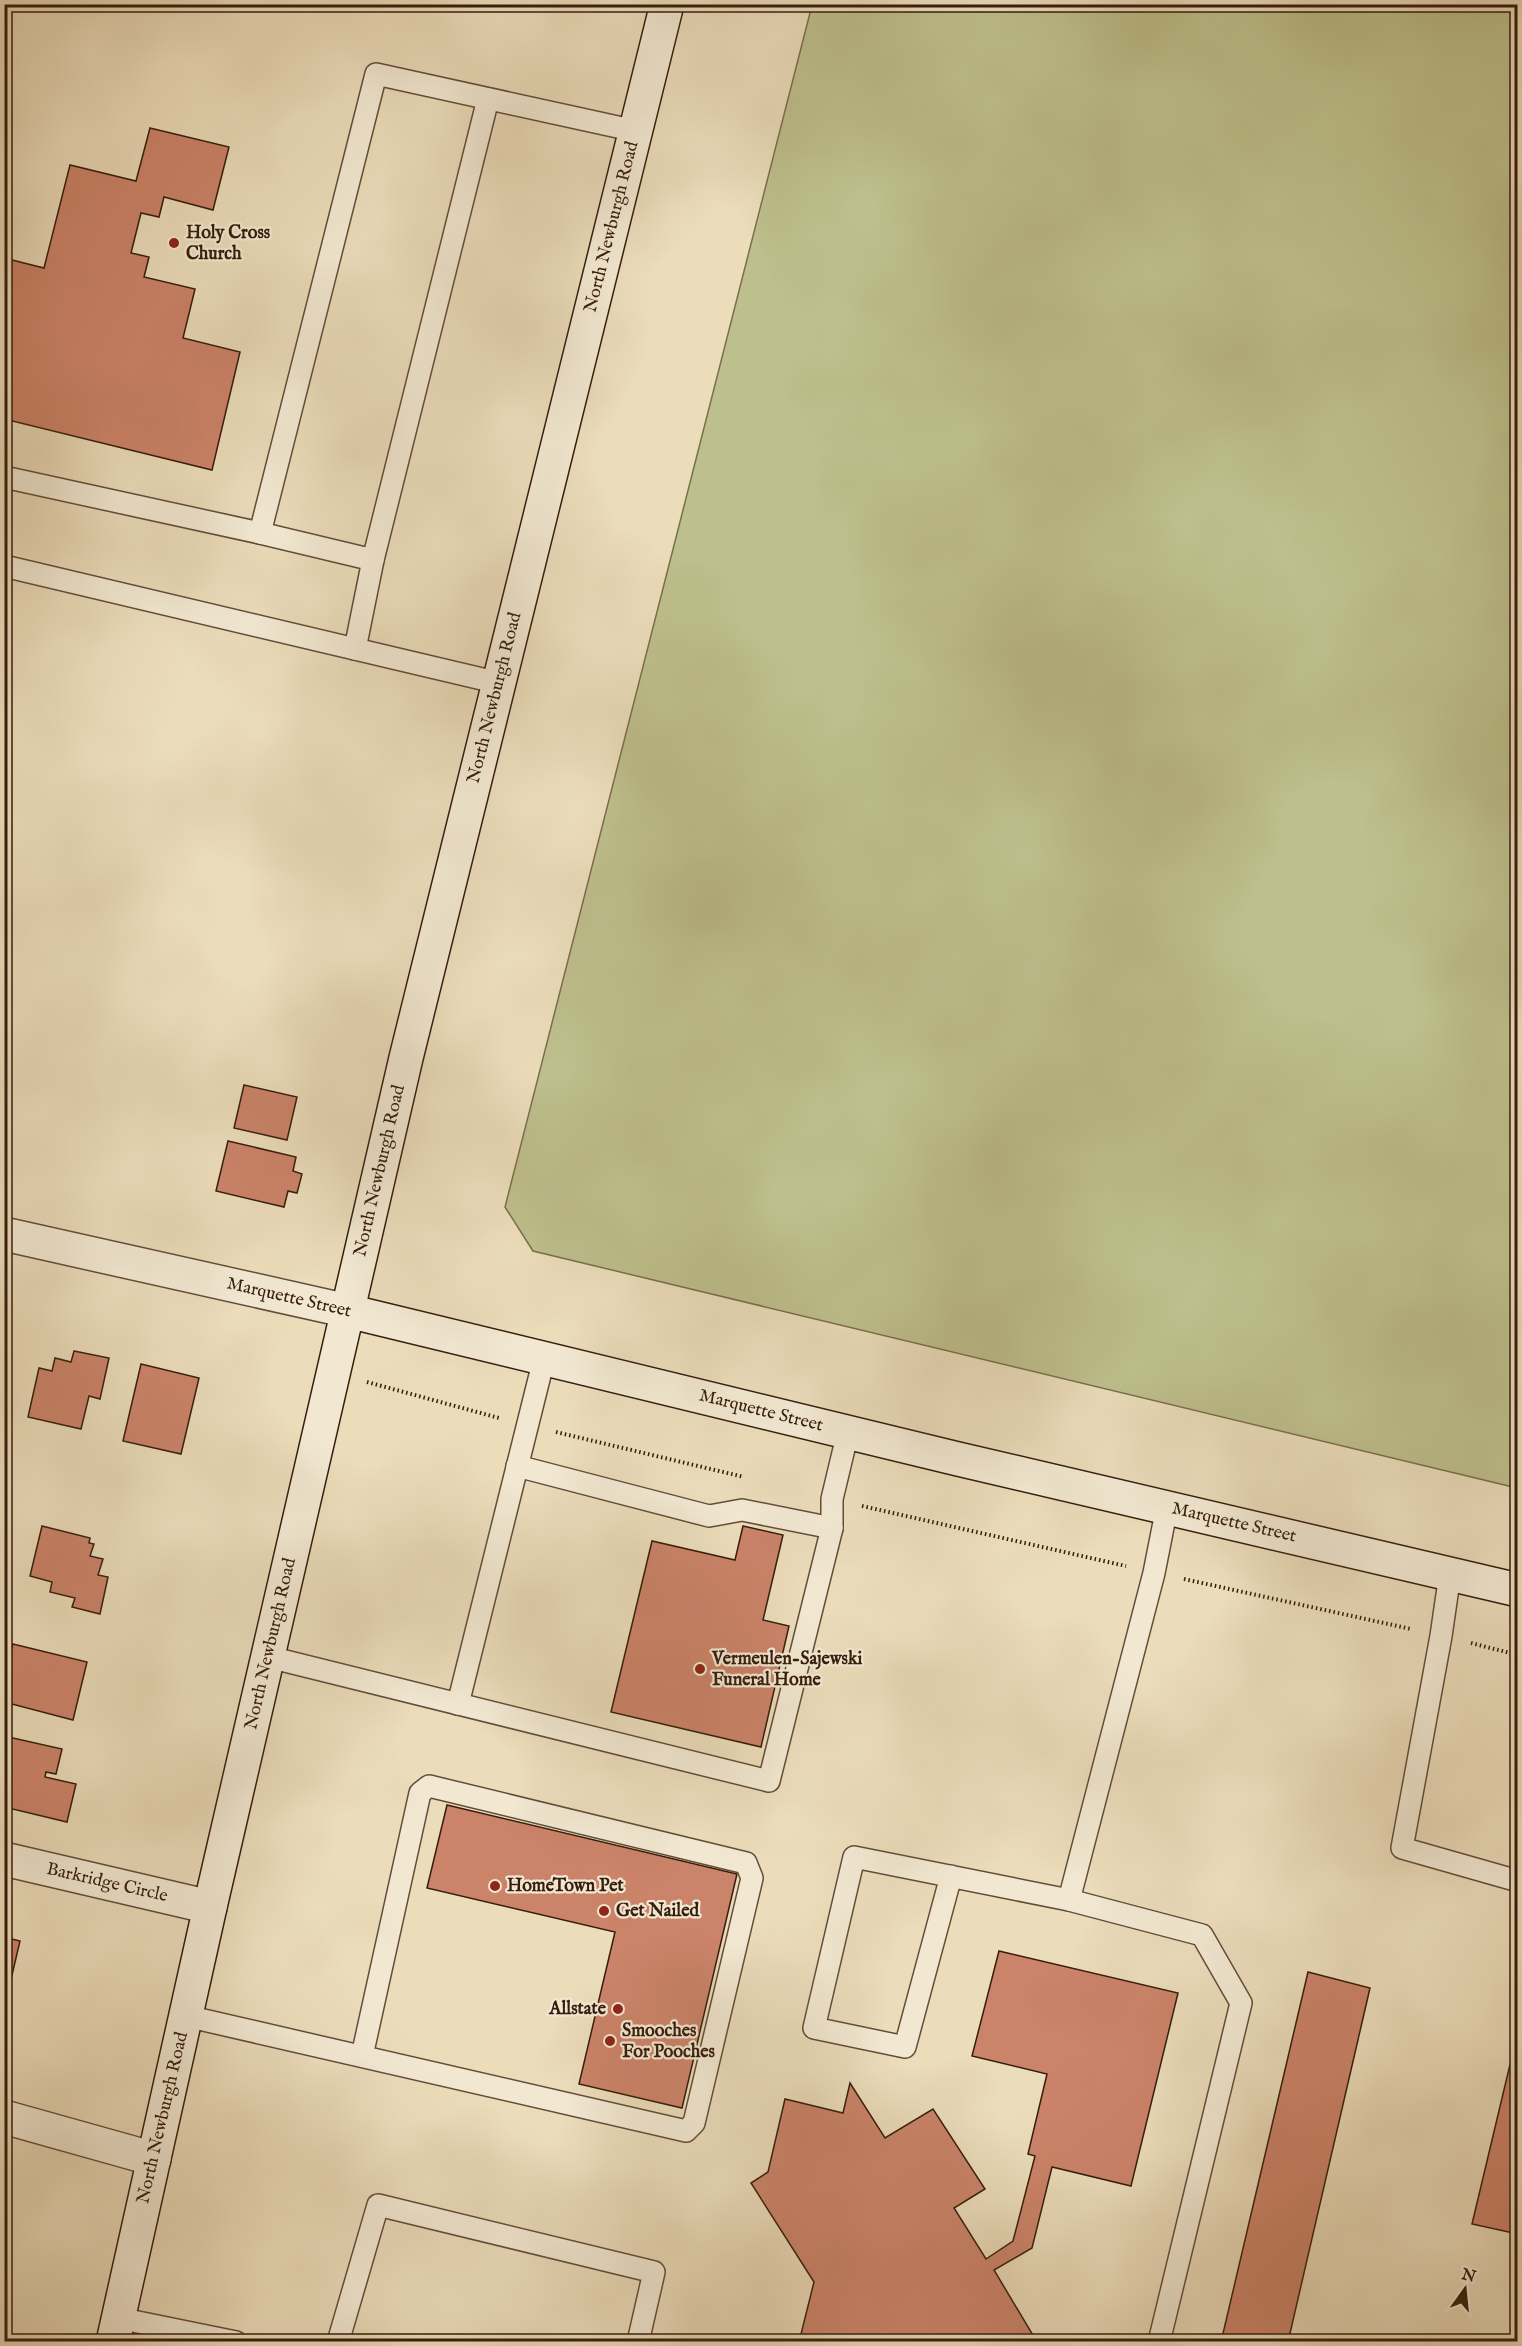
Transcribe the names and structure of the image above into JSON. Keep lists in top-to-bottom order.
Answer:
{
  "streets": {
    "main road": ["North Newburgh Road", "Marquette Street", "Barkridge Circle"]
  },
  "crossings": [
    ["North Newburgh Road", "Marquette Street"],
    ["North Newburgh Road", "Barkridge Circle"]
  ],
  "places": [
    "Holy Cross Church",
    "Vermeulen-Sajewski Funeral Home",
    "HomeTown Pet",
    "Get Nailed",
    "Allstate",
    "Smooches For Pooches"
  ],
  "north": "top"
}
